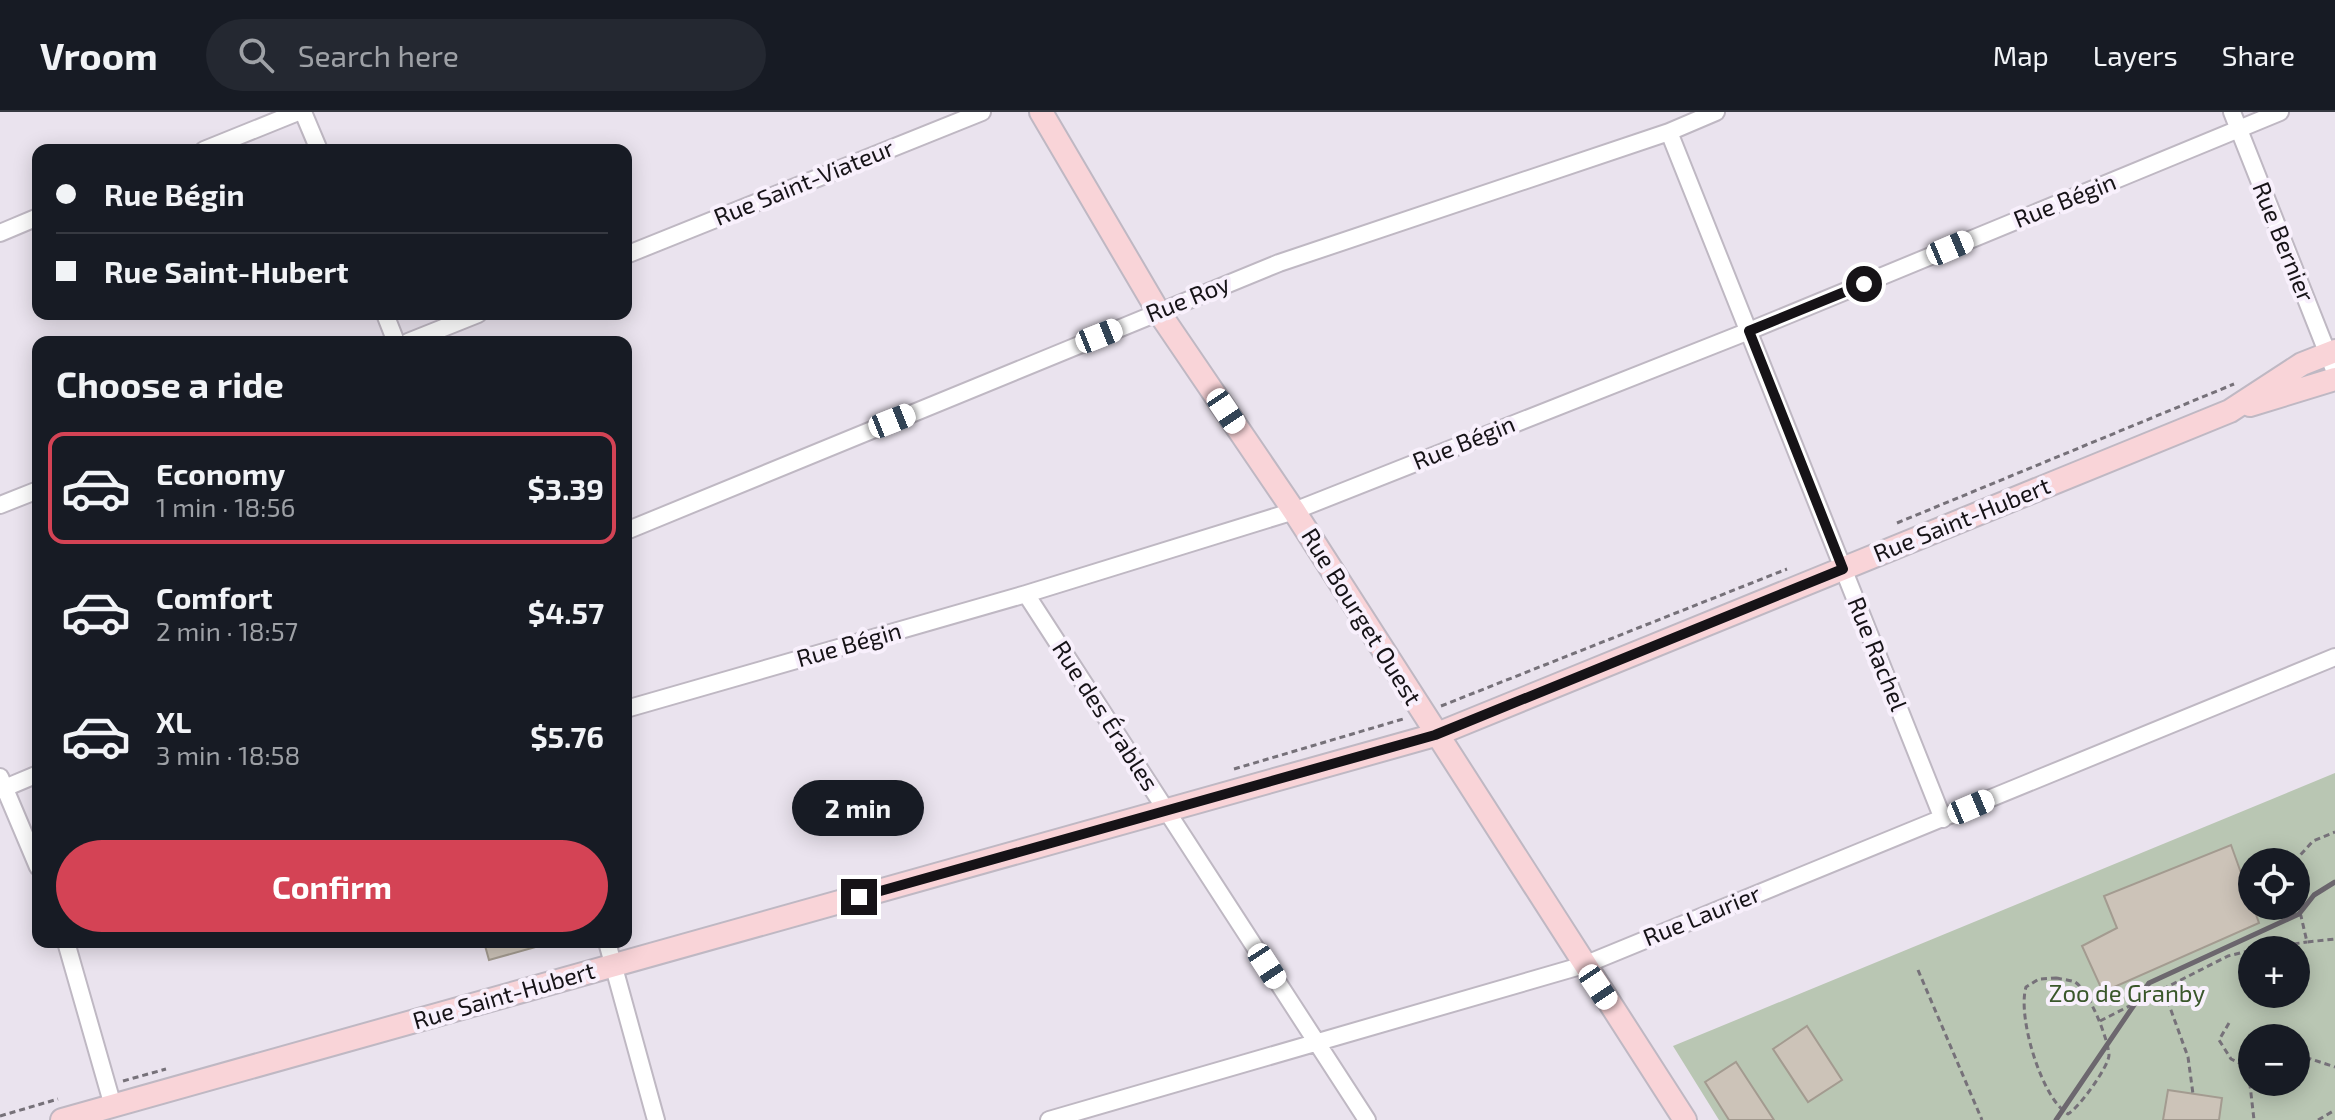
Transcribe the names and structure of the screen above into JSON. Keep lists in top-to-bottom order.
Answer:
{
  "streets": {
    "street": [
      "Rue Saint-Viateur",
      "Rue Bégin",
      "Rue Bernier",
      "Rue Roy",
      "Rue Saint-Hubert",
      "Rue Bourget Ouest",
      "Rue Rachel",
      "Rue des Érables",
      "Rue Laurier"
    ]
  },
  "crossings": [
    ["Rue Bégin", "Rue Bernier"],
    ["Rue Bégin", "Rue Bourget Ouest"],
    ["Rue Bégin", "Rue Rachel"],
    ["Rue Bégin", "Rue des Érables"],
    ["Rue Bernier", "Rue Saint-Hubert"],
    ["Rue Roy", "Rue Bourget Ouest"],
    ["Rue Roy", "Rue Rachel"],
    ["Rue Saint-Hubert", "Rue Bourget Ouest"],
    ["Rue Saint-Hubert", "Rue Rachel"],
    ["Rue Saint-Hubert", "Rue des Érables"],
    ["Rue Bourget Ouest", "Rue Laurier"],
    ["Rue Rachel", "Rue Laurier"],
    ["Rue des Érables", "Rue Laurier"]
  ],
  "parks": ["Zoo de Granby"],
  "page": {
    "header": "Vroom",
    "search": "Search here",
    "nav": ["Map", "Layers", "Share"],
    "banner": ["Rue Bégin", "Rue Saint-Hubert"],
    "heading": "Choose a ride",
    "list": [
      {
        "name": "Economy",
        "note": "1 min · 18:56",
        "value": "$3.39"
      },
      {
        "name": "Comfort",
        "note": "2 min · 18:57",
        "value": "$4.57"
      },
      {
        "name": "XL",
        "note": "3 min · 18:58",
        "value": "$5.76"
      }
    ],
    "bubble": "2 min",
    "buttons": "Confirm",
    "map_buttons": ["+", "−"]
  }
}
